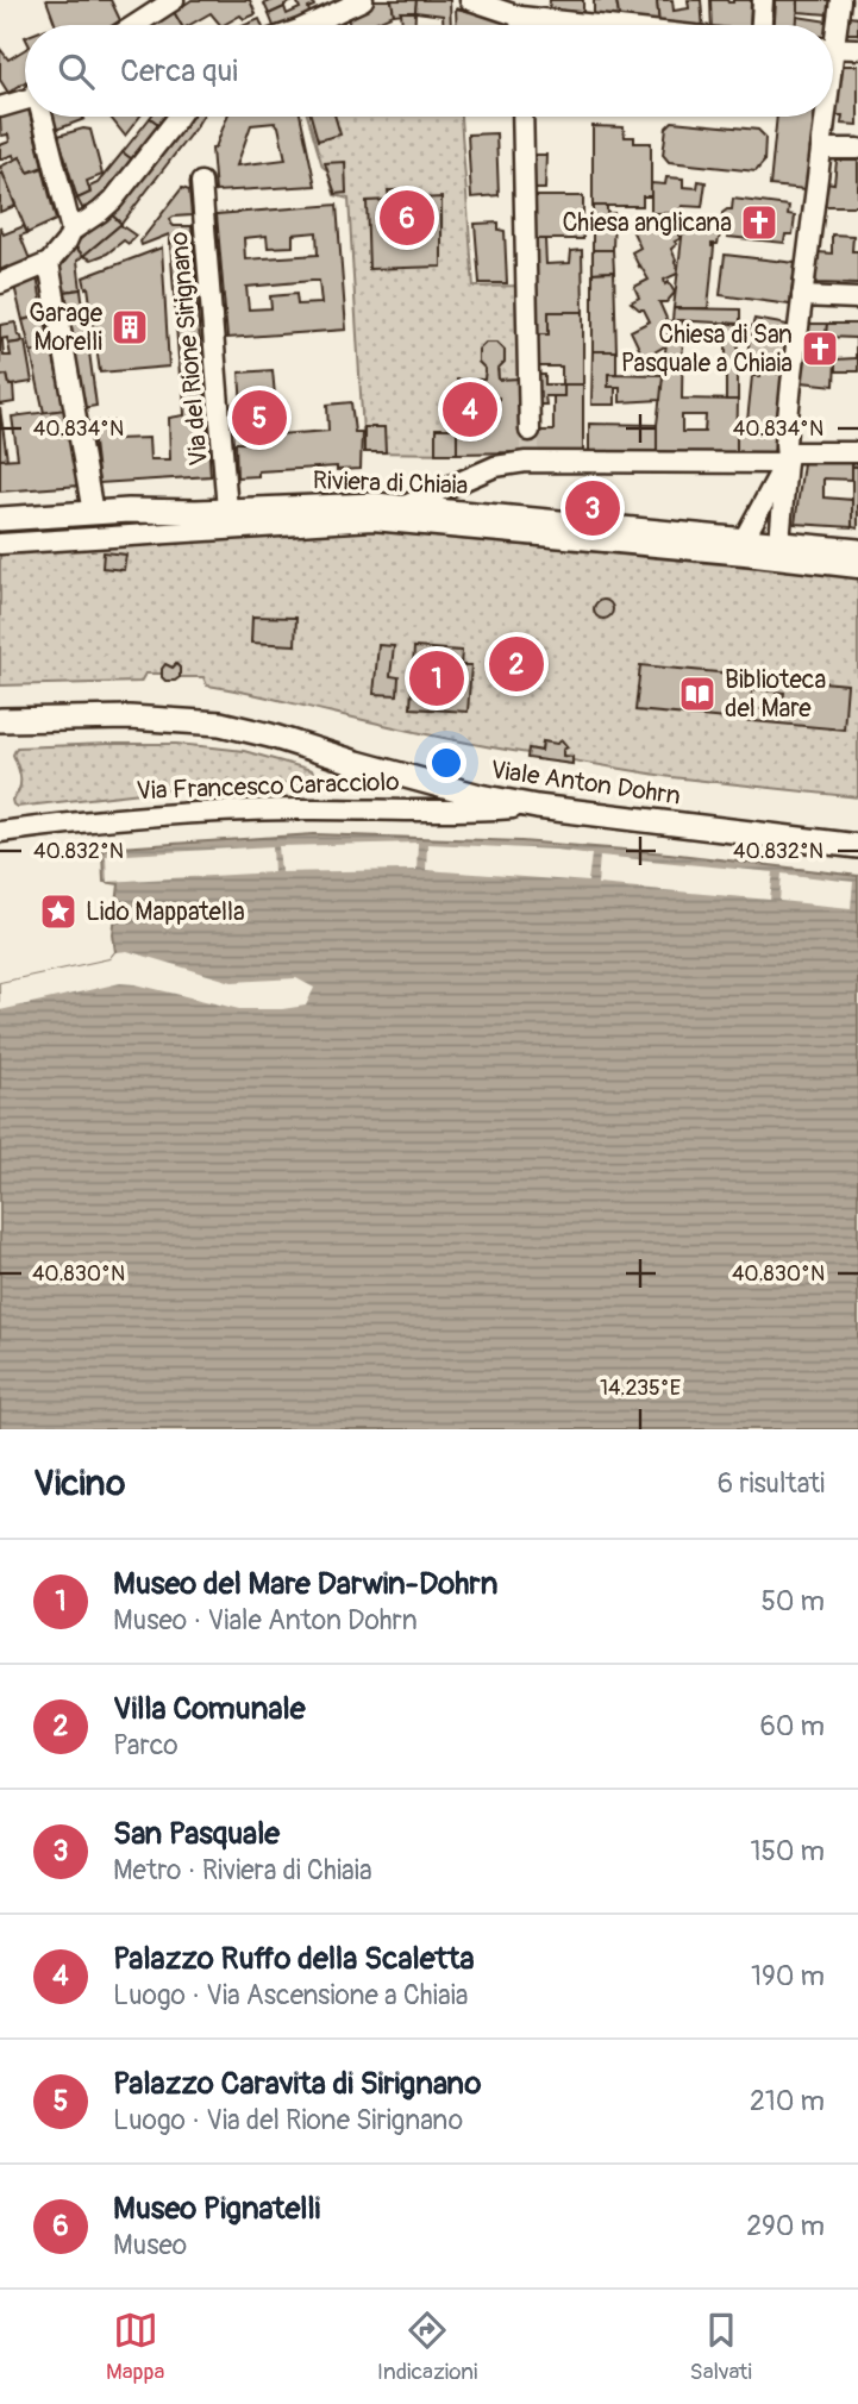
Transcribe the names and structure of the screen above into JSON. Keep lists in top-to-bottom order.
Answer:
{
  "streets": {
    "main road": ["Riviera di Chiaia", "Viale Anton Dohrn"],
    "street": ["Via del Rione Sirignano", "Via Francesco Caracciolo"]
  },
  "crossings": [
    ["Via del Rione Sirignano", "Riviera di Chiaia"],
    ["Viale Anton Dohrn", "Via Francesco Caracciolo"]
  ],
  "places": {
    "church": ["Chiesa anglicana", "Chiesa di San Pasquale a Chiaia"],
    "building": ["Garage Morelli"],
    "library": ["Biblioteca del Mare"],
    "place": ["Lido Mappatella"]
  },
  "page": {
    "search": "Cerca qui",
    "pins": [
      "6",
      "4",
      "5",
      "3",
      "2",
      "1"
    ],
    "heading": ["Vicino", "6 risultati"],
    "list": [
      {
        "mark": "1",
        "name": "Museo del Mare Darwin-Dohrn",
        "note": "Museo · Viale Anton Dohrn",
        "value": "50 m"
      },
      {
        "mark": "2",
        "name": "Villa Comunale",
        "note": "Parco",
        "value": "60 m"
      },
      {
        "mark": "3",
        "name": "San Pasquale",
        "note": "Metro · Riviera di Chiaia",
        "value": "150 m"
      },
      {
        "mark": "4",
        "name": "Palazzo Ruffo della Scaletta",
        "note": "Luogo · Via Ascensione a Chiaia",
        "value": "190 m"
      },
      {
        "mark": "5",
        "name": "Palazzo Caravita di Sirignano",
        "note": "Luogo · Via del Rione Sirignano",
        "value": "210 m"
      },
      {
        "mark": "6",
        "name": "Museo Pignatelli",
        "note": "Museo",
        "value": "290 m"
      }
    ],
    "nav": ["Mappa", "Indicazioni", "Salvati"]
  },
  "coordinates": [
    "40.834°N",
    "40.832°N",
    "40.830°N",
    "14.235°E"
  ]
}
